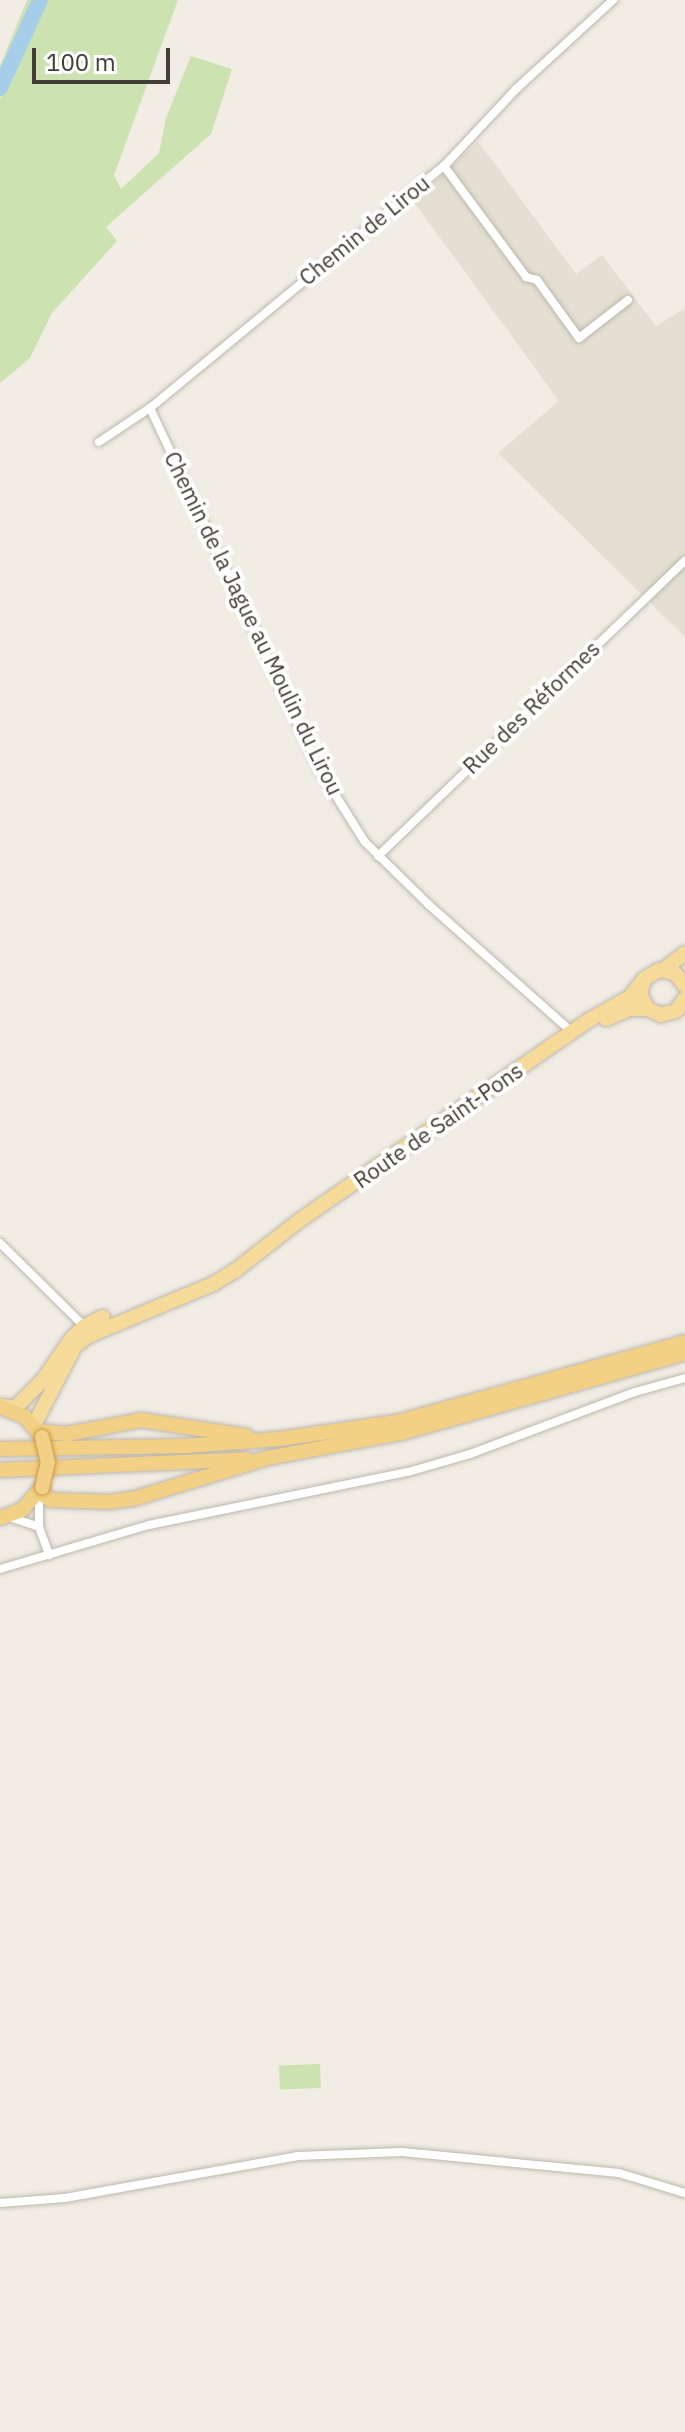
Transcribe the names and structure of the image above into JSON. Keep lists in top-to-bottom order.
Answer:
{
  "streets": {
    "main road": ["Route de Saint-Pons"],
    "street": ["Chemin de Lirou", "Chemin de la Jague au Moulin du Lirou", "Rue des Réformes"]
  },
  "crossings": [
    ["Chemin de Lirou", "Chemin de la Jague au Moulin du Lirou"],
    ["Chemin de la Jague au Moulin du Lirou", "Rue des Réformes"],
    ["Chemin de la Jague au Moulin du Lirou", "Route de Saint-Pons"]
  ],
  "scale_bar": "100 m"
}
